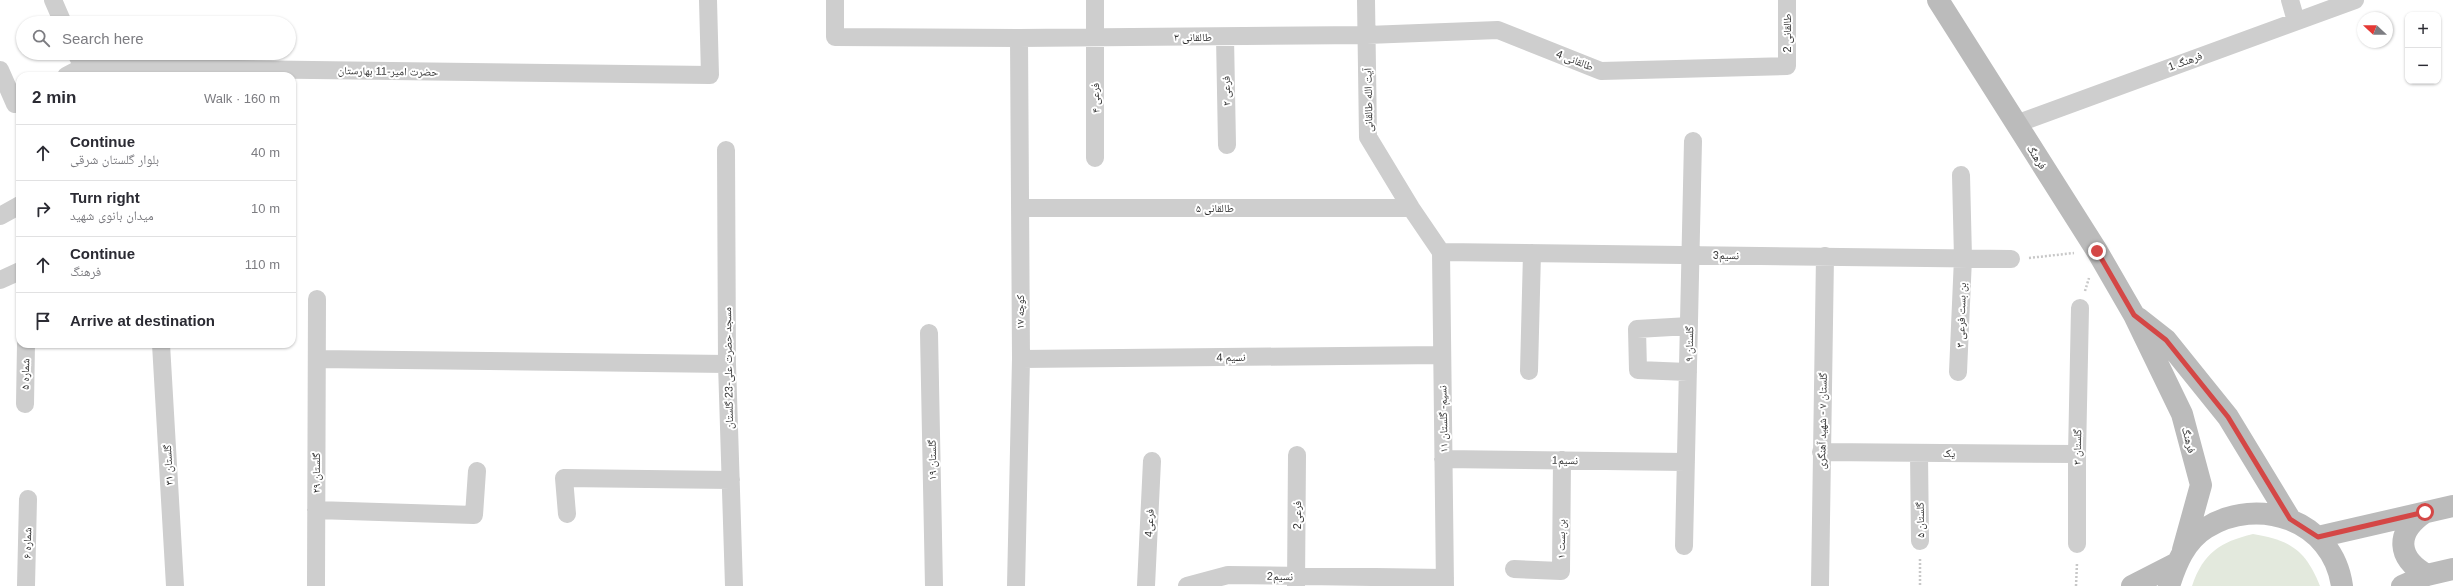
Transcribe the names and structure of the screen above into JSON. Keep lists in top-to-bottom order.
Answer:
{
  "streets": {
    "street": [
      "طالقانی 2",
      "طالقانی ۳",
      "طالقانی 4",
      "فرهنگ 1",
      "حضرت امیر-11 بهارستان",
      "فرعی ۲",
      "فرعی ۴",
      "آیت الله طالقانی",
      "فرهنگ",
      "طالقانی ۵",
      "نسیم3",
      "کوچه ۱۷",
      "بن بست فرعی ۳",
      "گلستان ۹",
      "نسیم 4",
      "مسجد حضرت علی-23 گلستان",
      "شماره ۵",
      "نسیم- گلستان ۱۱",
      "گلستان ۷ - شهید آهنگری",
      "گلستان ۳",
      "یک",
      "گلستان ۱۹",
      "نسیم1",
      "گلستان ۳۱",
      "گلستان ۲۹",
      "فرعی2",
      "گلستان ۵",
      "فرعی4",
      "بن بست ۱",
      "شماره ۶",
      "نسیم2"
    ]
  },
  "crossings": [
    ["طالقانی 2", "طالقانی 4"],
    ["طالقانی ۳", "طالقانی 4"],
    ["طالقانی ۳", "فرعی ۲"],
    ["طالقانی ۳", "فرعی ۴"],
    ["طالقانی ۳", "آیت الله طالقانی"],
    ["طالقانی ۳", "کوچه ۱۷"],
    ["طالقانی 4", "آیت الله طالقانی"],
    ["فرهنگ 1", "فرهنگ"],
    ["آیت الله طالقانی", "طالقانی ۵"],
    ["آیت الله طالقانی", "نسیم3"],
    ["آیت الله طالقانی", "نسیم- گلستان ۱۱"],
    ["طالقانی ۵", "کوچه ۱۷"],
    ["نسیم3", "بن بست فرعی ۳"],
    ["نسیم3", "گلستان ۹"],
    ["نسیم3", "نسیم- گلستان ۱۱"],
    ["نسیم3", "گلستان ۷ - شهید آهنگری"],
    ["کوچه ۱۷", "نسیم 4"],
    ["گلستان ۹", "نسیم1"],
    ["نسیم 4", "نسیم- گلستان ۱۱"],
    ["نسیم- گلستان ۱۱", "نسیم1"],
    ["نسیم- گلستان ۱۱", "نسیم2"],
    ["گلستان ۷ - شهید آهنگری", "یک"],
    ["گلستان ۳", "یک"],
    ["یک", "گلستان ۵"],
    ["نسیم1", "بن بست ۱"],
    ["فرعی2", "نسیم2"]
  ],
  "north": "left",
  "page": {
    "map_buttons": ["+", "−"],
    "search": "Search here",
    "heading": ["2 min", "Walk · 160 m"],
    "list": [
      ["Continue", "بلوار گلستان شرقی", "40 m"],
      ["Turn right", "میدان بانوی شهید", "10 m"],
      ["Continue", "فرهنگ", "110 m"],
      "Arrive at destination"
    ]
  }
}
